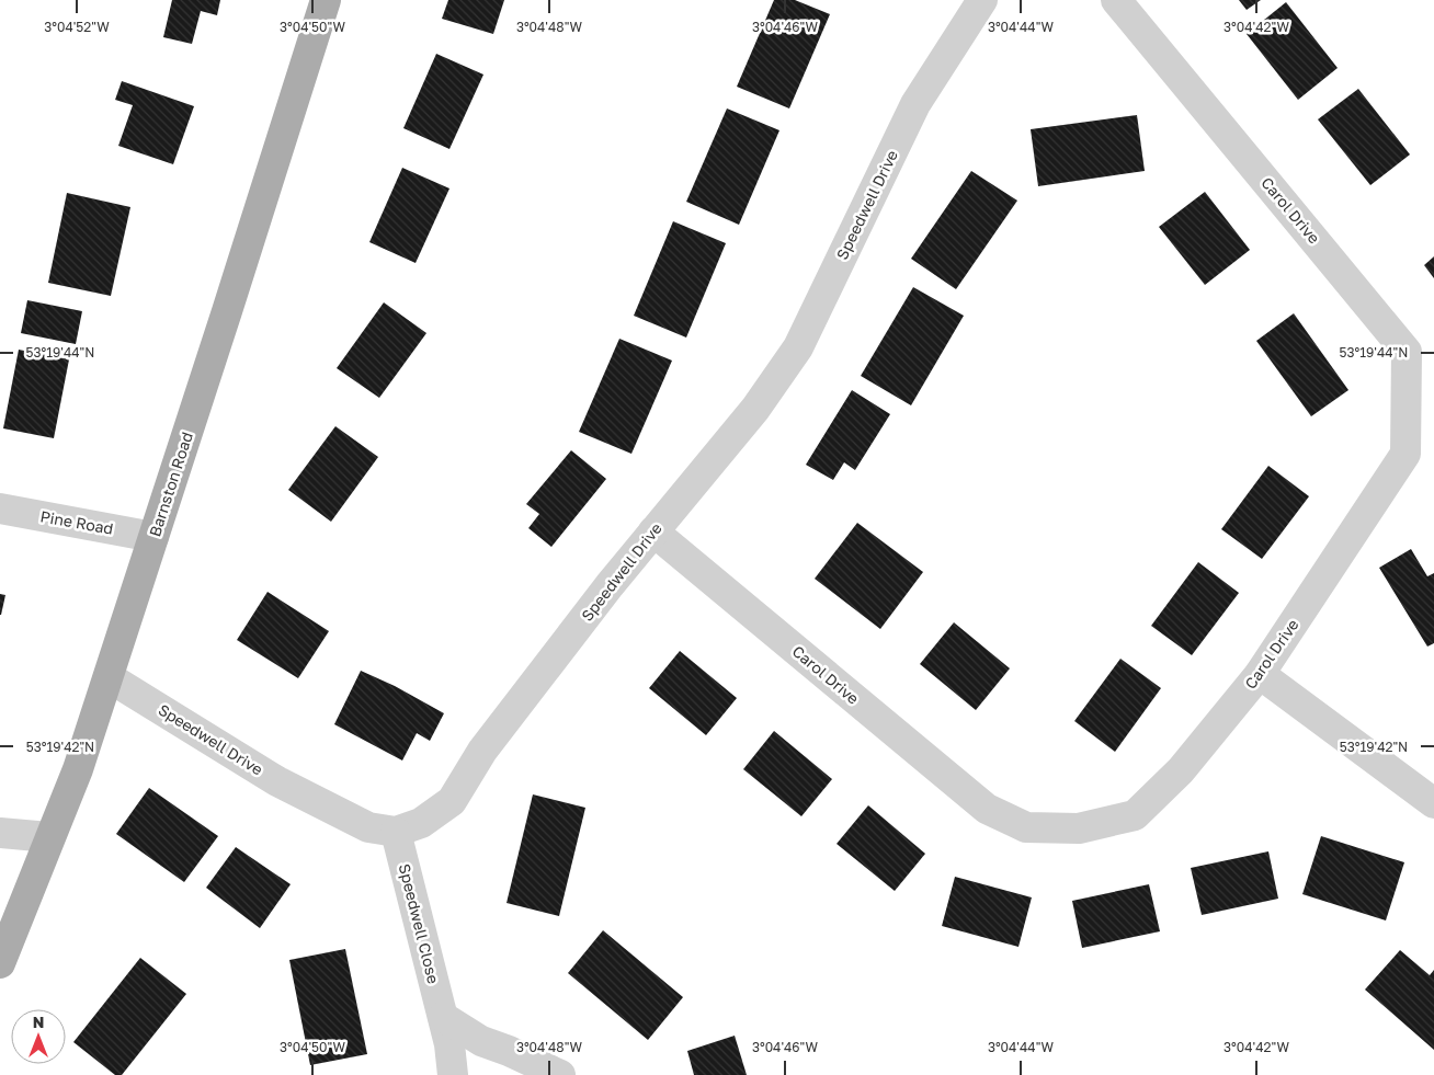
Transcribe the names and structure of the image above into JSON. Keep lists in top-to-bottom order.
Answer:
{
  "streets": {
    "main road": ["Barnston Road"],
    "street": [
      "Speedwell Drive",
      "Carol Drive",
      "Pine Road",
      "Speedwell Close"
    ]
  },
  "crossings": [
    ["Speedwell Drive", "Carol Drive"],
    ["Speedwell Drive", "Barnston Road"],
    ["Speedwell Drive", "Speedwell Close"],
    ["Barnston Road", "Pine Road"]
  ],
  "north": "top",
  "coordinates": [
    "3°04'52\"W",
    "3°04'50\"W",
    "3°04'48\"W",
    "3°04'46\"W",
    "3°04'44\"W",
    "3°04'42\"W",
    "53°19'44\"N",
    "53°19'42\"N"
  ]
}
